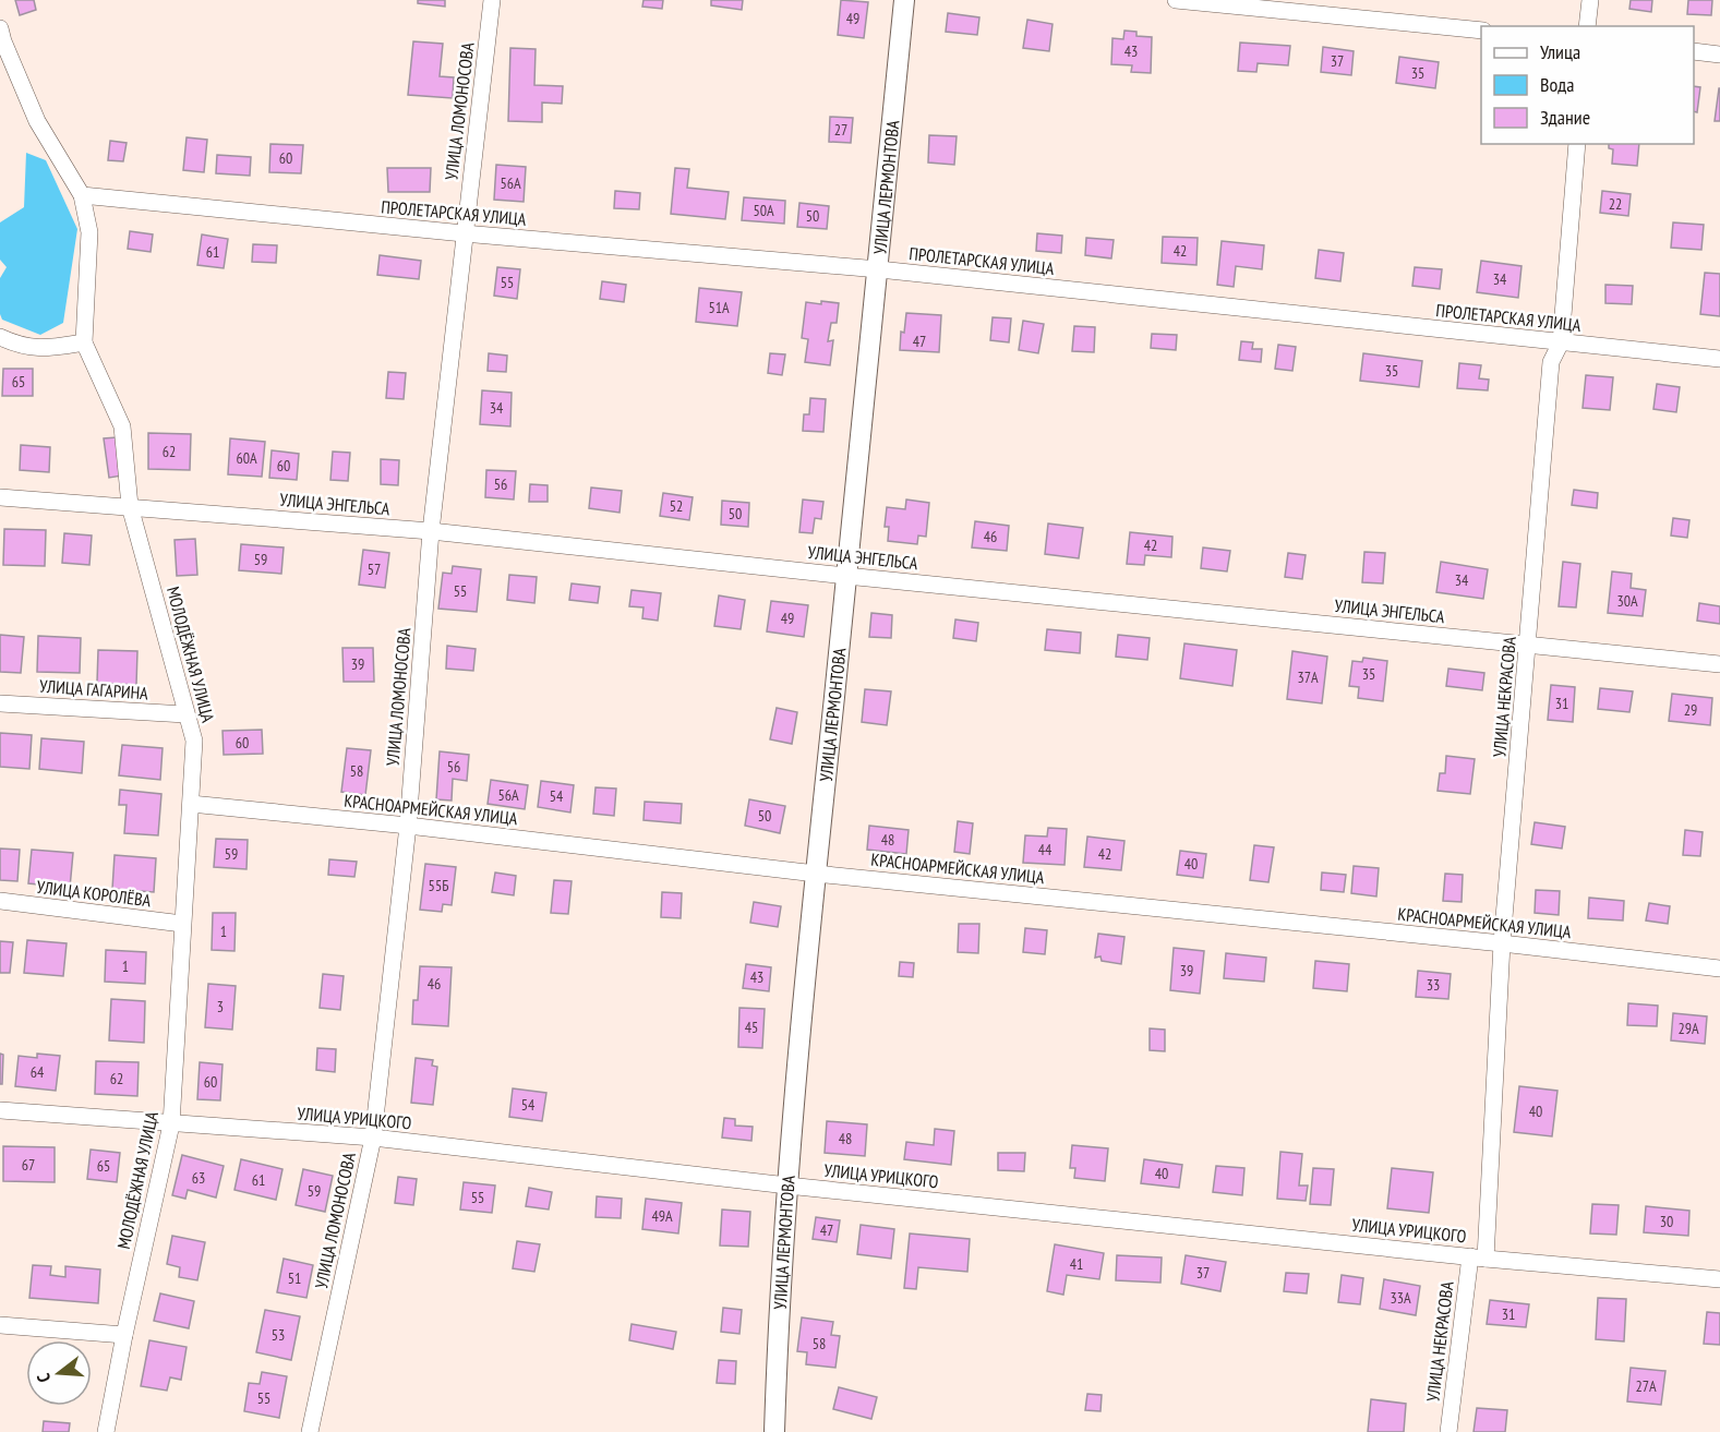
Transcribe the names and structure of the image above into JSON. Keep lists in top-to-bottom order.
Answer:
{
  "streets": {
    "street": [
      "УЛИЦА ЛОМОНОСОВА",
      "УЛИЦА ЛЕРМОНТОВА",
      "ПРОЛЕТАРСКАЯ УЛИЦА",
      "УЛИЦА ЭНГЕЛЬСА",
      "МОЛОДЁЖНАЯ УЛИЦА",
      "УЛИЦА ГАГАРИНА",
      "УЛИЦА НЕКРАСОВА",
      "КРАСНОАРМЕЙСКАЯ УЛИЦА",
      "УЛИЦА КОРОЛЁВА",
      "УЛИЦА УРИЦКОГО"
    ]
  },
  "crossings": [
    ["УЛИЦА ЛОМОНОСОВА", "ПРОЛЕТАРСКАЯ УЛИЦА"],
    ["УЛИЦА ЛОМОНОСОВА", "УЛИЦА ЭНГЕЛЬСА"],
    ["УЛИЦА ЛОМОНОСОВА", "КРАСНОАРМЕЙСКАЯ УЛИЦА"],
    ["УЛИЦА ЛОМОНОСОВА", "УЛИЦА УРИЦКОГО"],
    ["УЛИЦА ЛЕРМОНТОВА", "ПРОЛЕТАРСКАЯ УЛИЦА"],
    ["УЛИЦА ЛЕРМОНТОВА", "УЛИЦА ЭНГЕЛЬСА"],
    ["УЛИЦА ЛЕРМОНТОВА", "КРАСНОАРМЕЙСКАЯ УЛИЦА"],
    ["УЛИЦА ЛЕРМОНТОВА", "УЛИЦА УРИЦКОГО"],
    ["ПРОЛЕТАРСКАЯ УЛИЦА", "МОЛОДЁЖНАЯ УЛИЦА"],
    ["ПРОЛЕТАРСКАЯ УЛИЦА", "УЛИЦА НЕКРАСОВА"],
    ["УЛИЦА ЭНГЕЛЬСА", "МОЛОДЁЖНАЯ УЛИЦА"],
    ["УЛИЦА ЭНГЕЛЬСА", "УЛИЦА НЕКРАСОВА"],
    ["МОЛОДЁЖНАЯ УЛИЦА", "УЛИЦА ГАГАРИНА"],
    ["МОЛОДЁЖНАЯ УЛИЦА", "КРАСНОАРМЕЙСКАЯ УЛИЦА"],
    ["МОЛОДЁЖНАЯ УЛИЦА", "УЛИЦА КОРОЛЁВА"],
    ["МОЛОДЁЖНАЯ УЛИЦА", "УЛИЦА УРИЦКОГО"],
    ["УЛИЦА НЕКРАСОВА", "КРАСНОАРМЕЙСКАЯ УЛИЦА"],
    ["УЛИЦА НЕКРАСОВА", "УЛИЦА УРИЦКОГО"]
  ],
  "house_numbers": [
    "49",
    "43",
    "37",
    "35",
    "27",
    "60",
    "56А",
    "22",
    "50А",
    "50",
    "42",
    "61",
    "34",
    "55",
    "51А",
    "47",
    "35",
    "65",
    "34",
    "62",
    "60А",
    "60",
    "56",
    "52",
    "50",
    "46",
    "42",
    "59",
    "57",
    "34",
    "55",
    "30А",
    "49",
    "39",
    "35",
    "37А",
    "31",
    "29",
    "60",
    "56",
    "58",
    "56А",
    "54",
    "50",
    "48",
    "44",
    "59",
    "42",
    "40",
    "55Б",
    "1",
    "1",
    "39",
    "43",
    "46",
    "33",
    "3",
    "45",
    "29А",
    "64",
    "62",
    "60",
    "54",
    "40",
    "48",
    "67",
    "65",
    "40",
    "63",
    "61",
    "59",
    "55",
    "49А",
    "30",
    "47",
    "41",
    "37",
    "51",
    "33А",
    "31",
    "53",
    "58",
    "27А",
    "55"
  ],
  "legend": ["Улица", "Вода", "Здание"],
  "north": "left"
}
